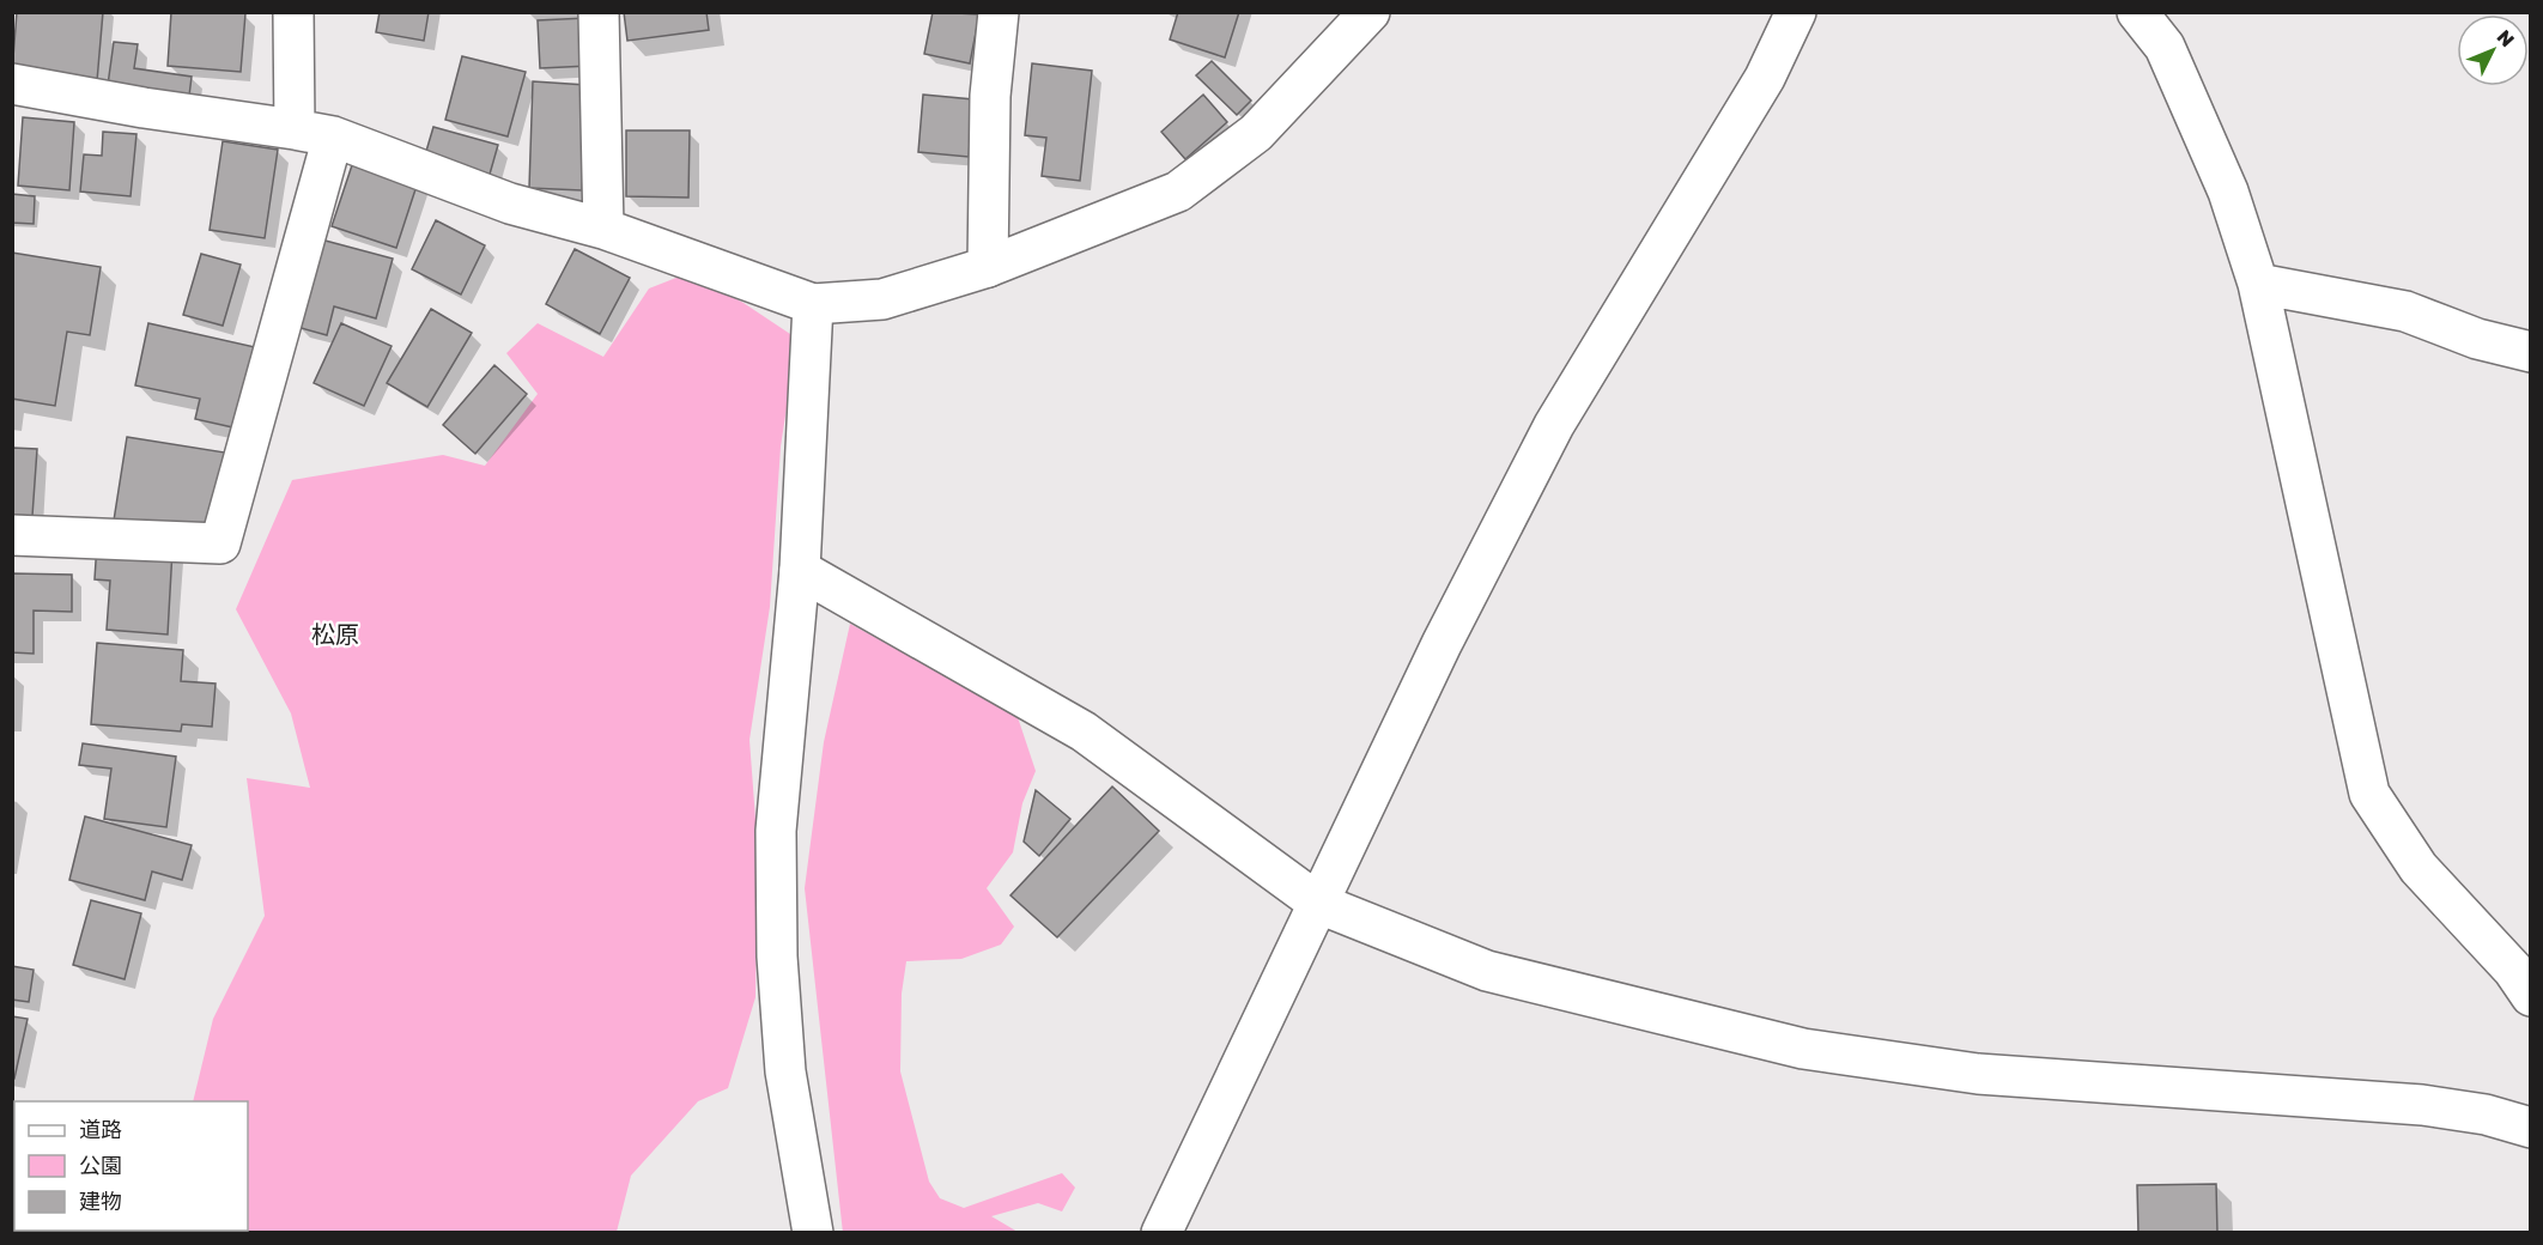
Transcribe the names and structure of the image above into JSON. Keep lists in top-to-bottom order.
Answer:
{
  "districts": ["松原"],
  "legend": ["道路", "公園", "建物"],
  "north": "top right"
}
